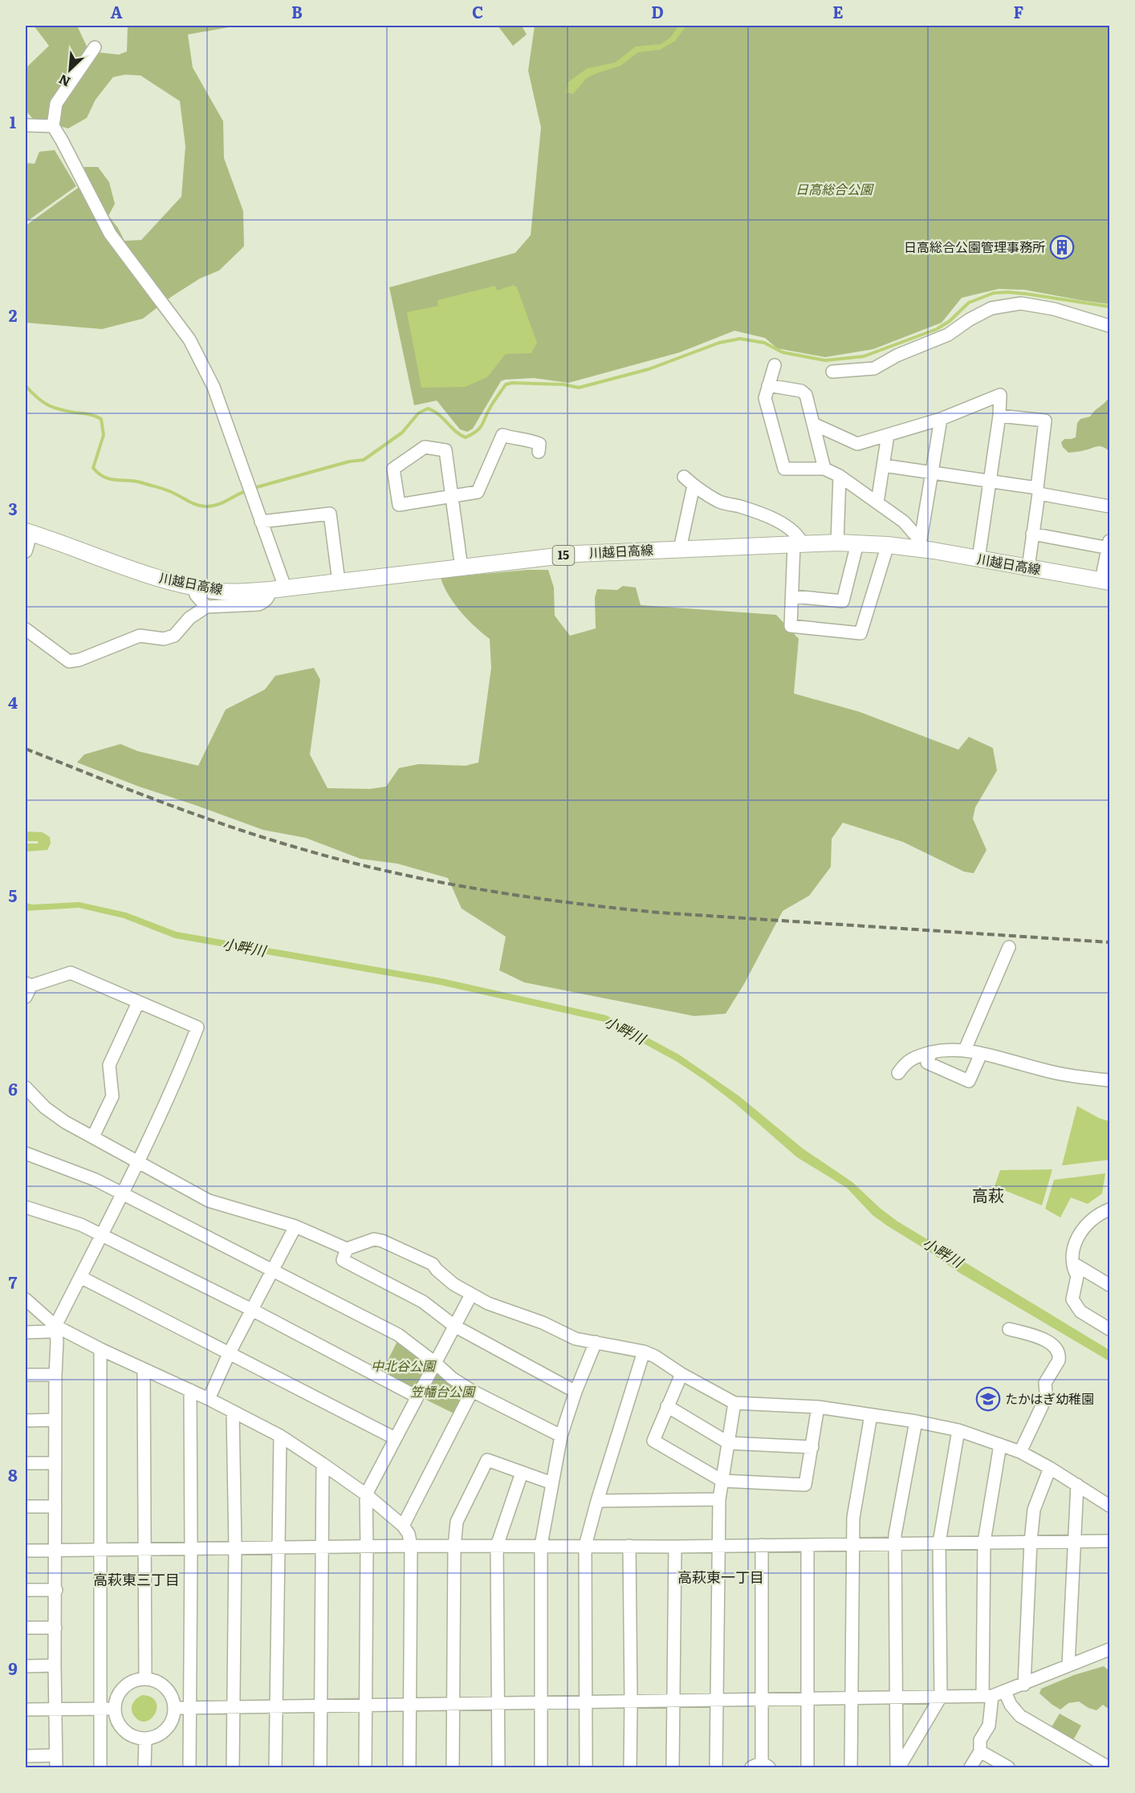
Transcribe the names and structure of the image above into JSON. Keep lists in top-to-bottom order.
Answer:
{
  "streets": {
    "main road": ["川越日高線", "15"]
  },
  "districts": ["高萩", "高萩東一丁目", "高萩東三丁目"],
  "water": ["小畔川"],
  "parks": ["日高総合公園", "中北谷公園", "笠幡台公園"],
  "places": {
    "building": ["日高総合公園管理事務所"],
    "school or university": ["たかはぎ幼稚園"]
  },
  "north": "bottom left",
  "grid": {
    "columns": [
      "A",
      "B",
      "C",
      "D",
      "E",
      "F"
    ],
    "rows": [
      "1",
      "2",
      "3",
      "4",
      "5",
      "6",
      "7",
      "8",
      "9"
    ]
  }
}
